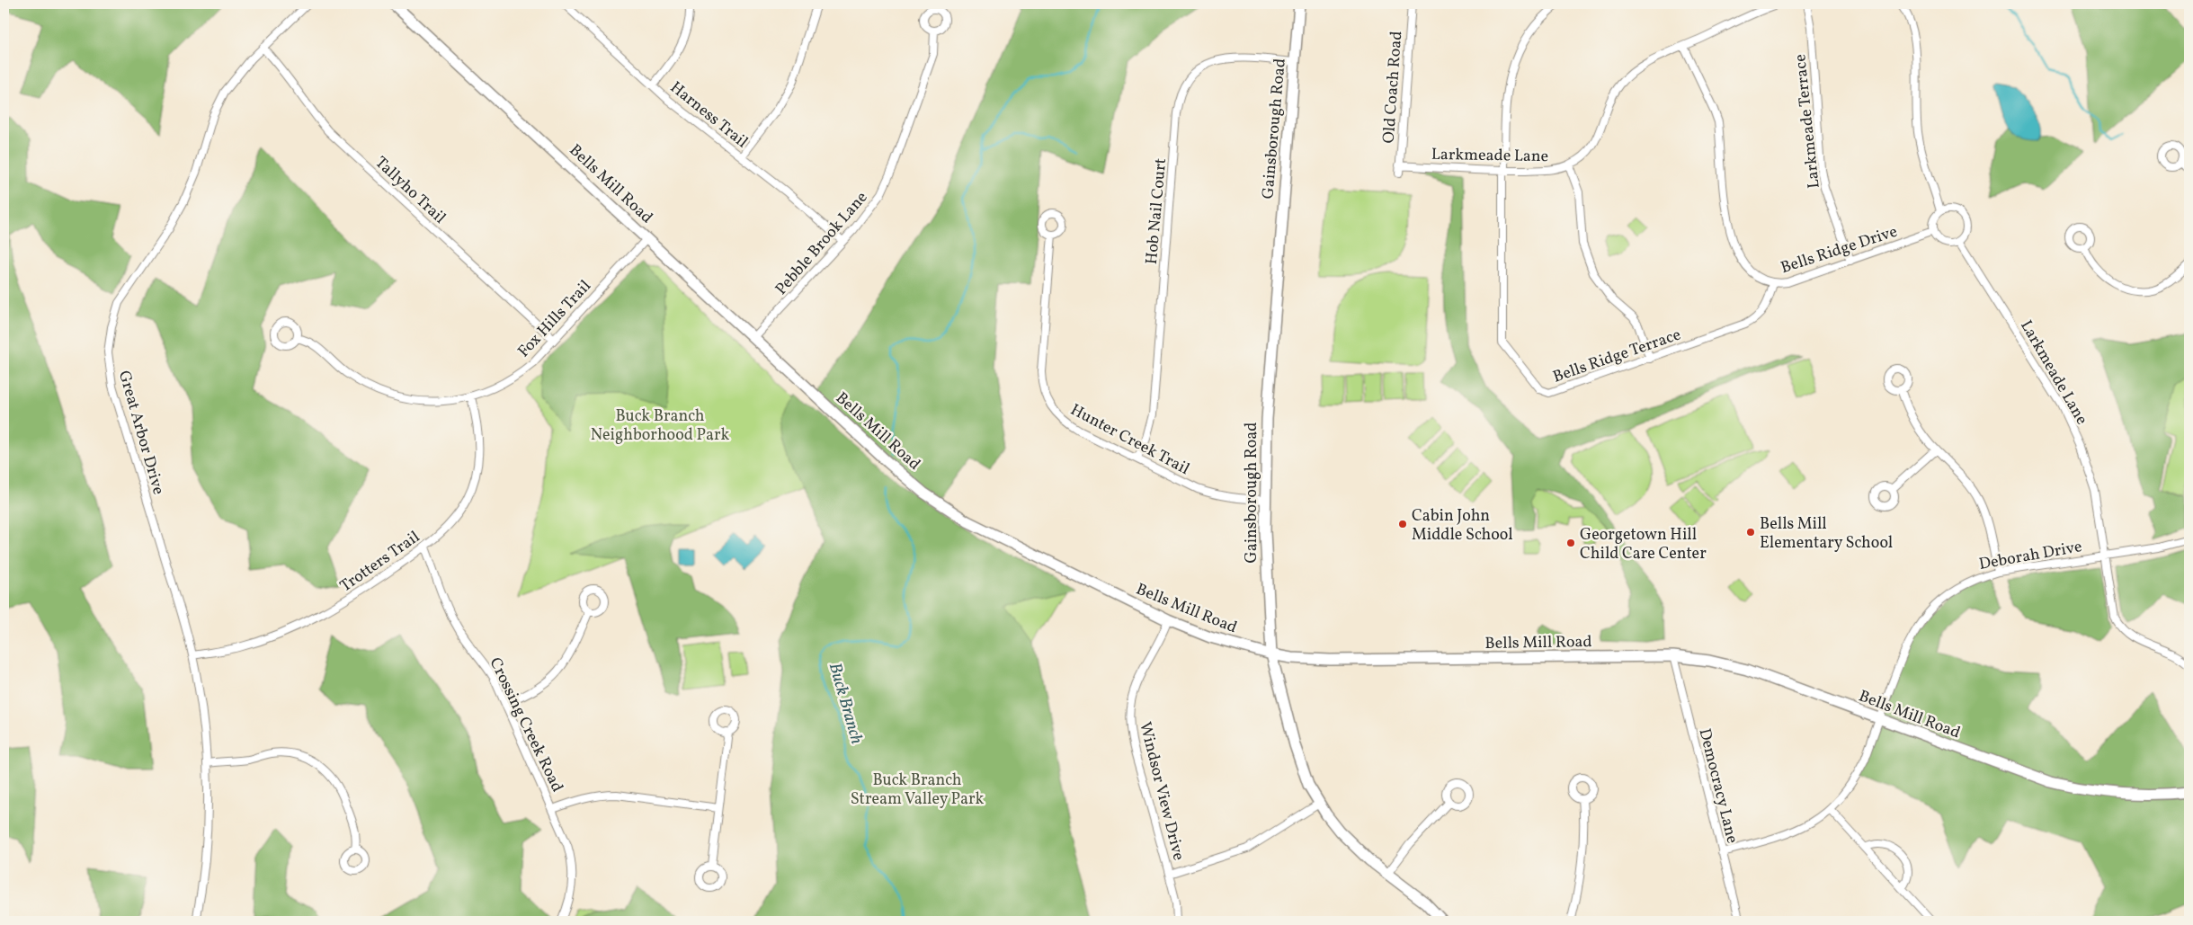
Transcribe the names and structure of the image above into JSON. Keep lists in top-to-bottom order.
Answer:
{
  "streets": {
    "street": [
      "Old Coach Road",
      "Harness Trail",
      "Larkmeade Terrace",
      "Gainsborough Road",
      "Larkmeade Lane",
      "Bells Mill Road",
      "Tallyho Trail",
      "Hob Nail Court",
      "Pebble Brook Lane",
      "Bells Ridge Drive",
      "Fox Hills Trail",
      "Bells Ridge Terrace",
      "Great Arbor Drive",
      "Hunter Creek Trail",
      "Deborah Drive",
      "Trotters Trail",
      "Crossing Creek Road",
      "Democracy Lane",
      "Windsor View Drive"
    ]
  },
  "crossings": [
    ["Old Coach Road", "Larkmeade Lane"],
    ["Harness Trail", "Pebble Brook Lane"],
    ["Larkmeade Terrace", "Bells Ridge Drive"],
    ["Gainsborough Road", "Bells Mill Road"],
    ["Gainsborough Road", "Hob Nail Court"],
    ["Gainsborough Road", "Hunter Creek Trail"],
    ["Larkmeade Lane", "Bells Ridge Drive"],
    ["Larkmeade Lane", "Bells Ridge Terrace"],
    ["Larkmeade Lane", "Deborah Drive"],
    ["Bells Mill Road", "Pebble Brook Lane"],
    ["Bells Mill Road", "Fox Hills Trail"],
    ["Bells Mill Road", "Deborah Drive"],
    ["Bells Mill Road", "Democracy Lane"],
    ["Bells Mill Road", "Windsor View Drive"],
    ["Tallyho Trail", "Fox Hills Trail"],
    ["Tallyho Trail", "Great Arbor Drive"],
    ["Hob Nail Court", "Hunter Creek Trail"],
    ["Bells Ridge Drive", "Bells Ridge Terrace"],
    ["Fox Hills Trail", "Trotters Trail"],
    ["Great Arbor Drive", "Trotters Trail"],
    ["Deborah Drive", "Democracy Lane"],
    ["Trotters Trail", "Crossing Creek Road"]
  ],
  "water": ["Buck Branch"],
  "parks": ["Buck Branch Neighborhood Park", "Buck Branch Stream Valley Park"],
  "places": ["Cabin John Middle School", "Bells Mill Elementary School", "Georgetown Hill Child Care Center"]
}
